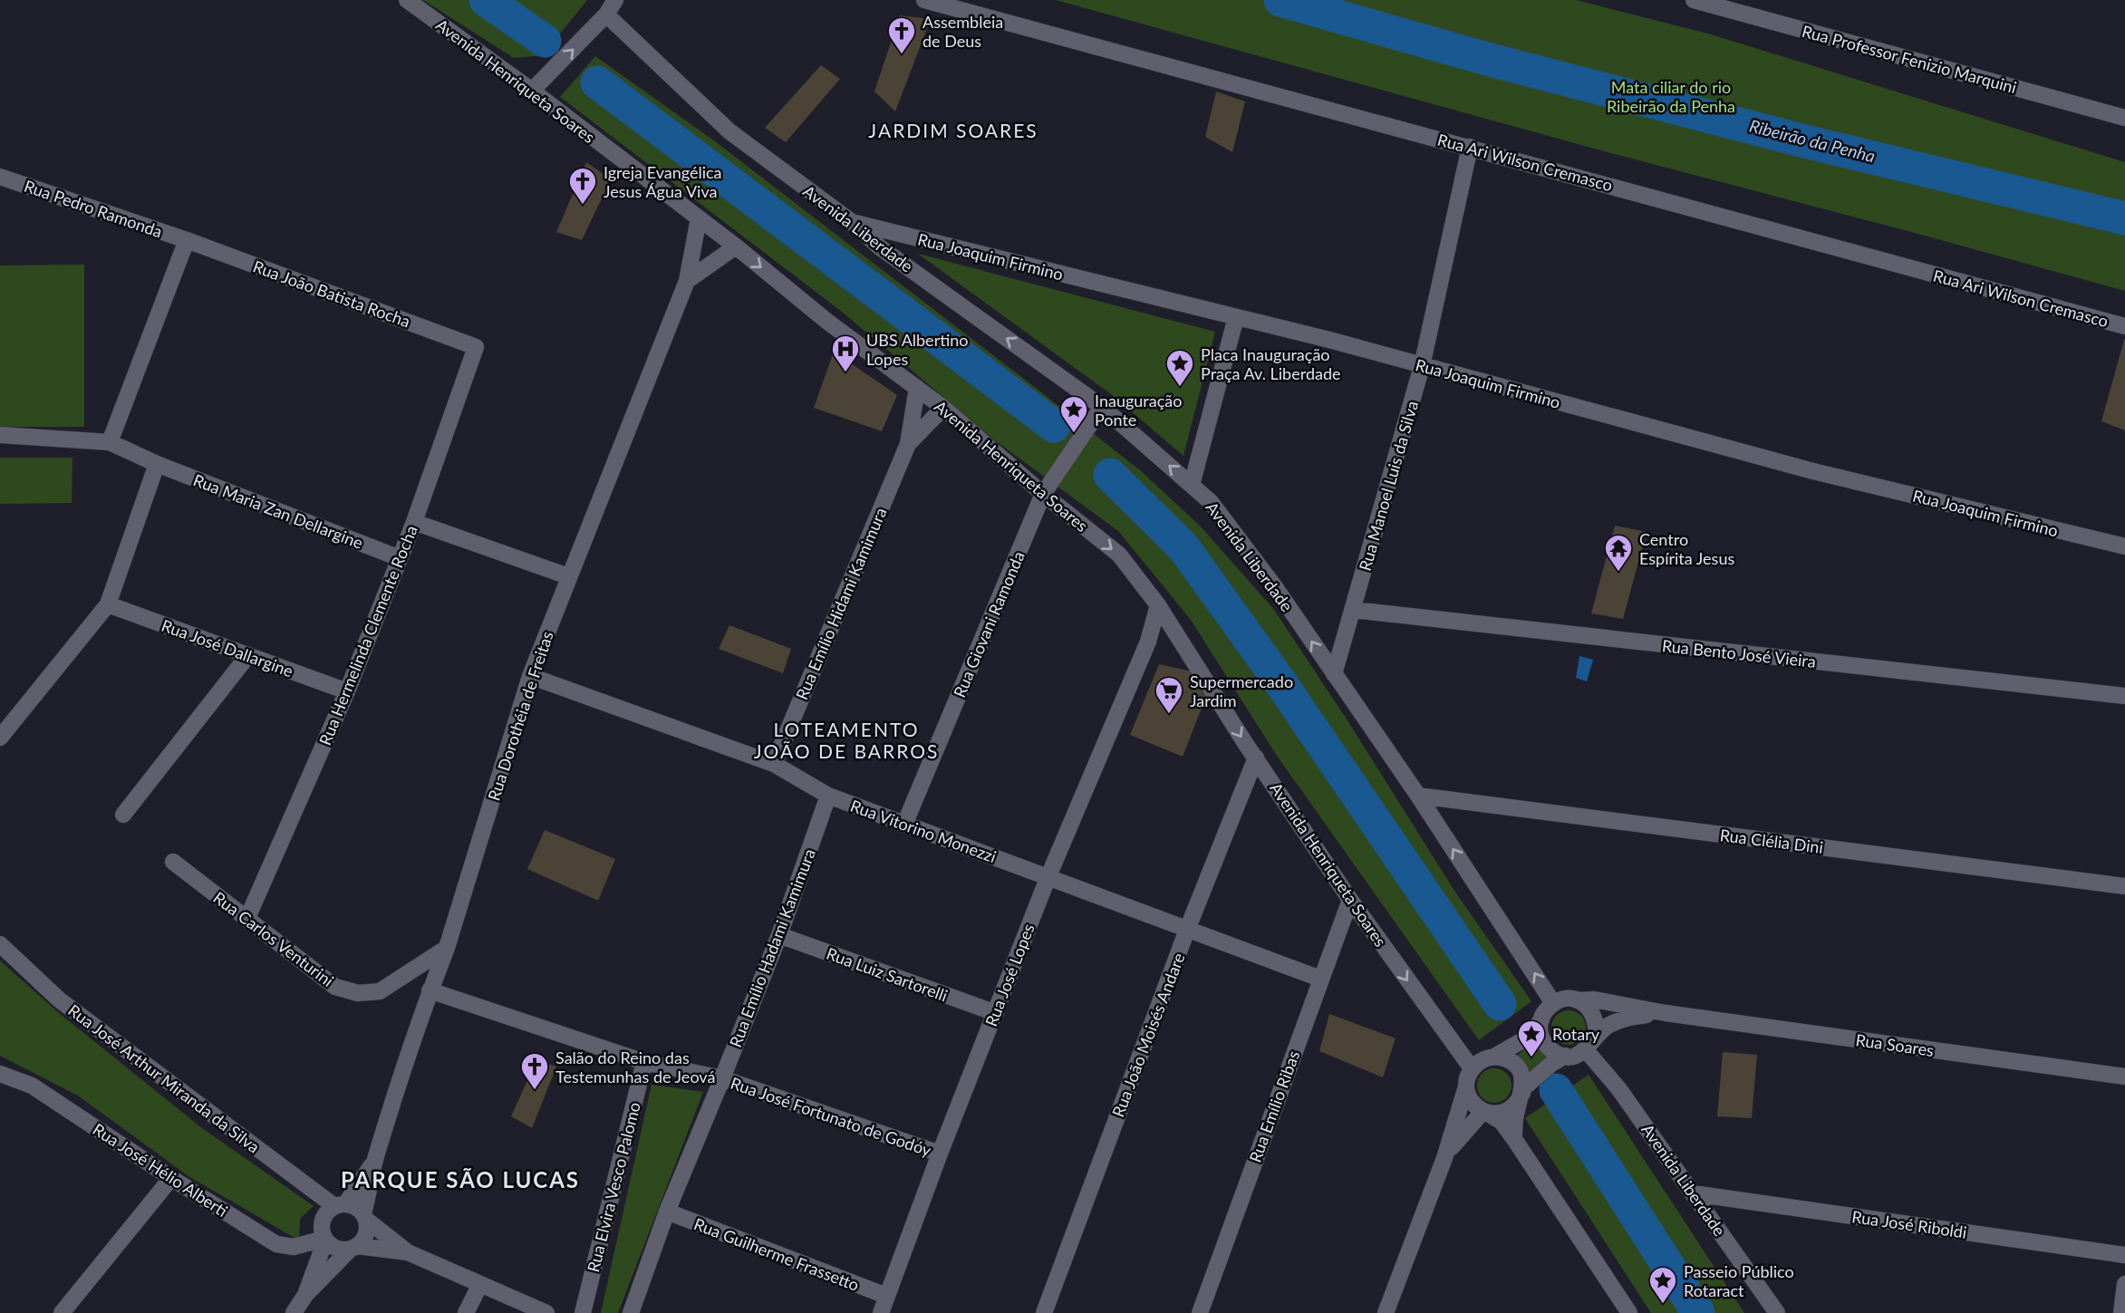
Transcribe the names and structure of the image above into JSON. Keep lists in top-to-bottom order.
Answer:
{
  "streets": {
    "street": [
      "Rua Professor Fenizio Marquini",
      "Avenida Henriqueta Soares",
      "Rua Ari Wilson Cremasco",
      "Rua Pedro Ramonda",
      "Avenida Liberdade",
      "Rua Joaquim Firmino",
      "Rua João Batista Rocha",
      "Rua Manoel Luis da Silva",
      "Rua Maria Zan Dellargine",
      "Rua Emílio Hidami Kamimura",
      "Rua Giovani Ramonda",
      "Rua Hermelinda Clemente Rocha",
      "Rua José Dallargine",
      "Rua Bento José Vieira",
      "Rua Dorothéia de Freitas",
      "Rua Vitorino Monezzi",
      "Rua Clélia Dini",
      "Rua Carlos Venturini",
      "Rua Emílio Hadami Kamimura",
      "Rua Luiz Sartorelli",
      "Rua José Lopes",
      "Rua João Moisés Andare",
      "Rua Soares",
      "Rua José Arthur Miranda da Silva",
      "Rua Emílio Ribas",
      "Rua José Fortunato de Godóy",
      "Rua José Hélio Alberti",
      "Rua Elvira Vesco Palomo",
      "Rua José Riboldi",
      "Rua Guilherme Frassetto"
    ]
  },
  "crossings": [
    ["Avenida Henriqueta Soares", "Rua Emílio Hidami Kamimura"],
    ["Avenida Henriqueta Soares", "Rua Giovani Ramonda"],
    ["Avenida Henriqueta Soares", "Rua Dorothéia de Freitas"],
    ["Avenida Henriqueta Soares", "Rua José Lopes"],
    ["Avenida Henriqueta Soares", "Rua João Moisés Andare"],
    ["Avenida Henriqueta Soares", "Rua Emílio Ribas"],
    ["Rua Ari Wilson Cremasco", "Rua Manoel Luis da Silva"],
    ["Rua Pedro Ramonda", "Rua João Batista Rocha"],
    ["Avenida Liberdade", "Rua Joaquim Firmino"],
    ["Avenida Liberdade", "Rua Manoel Luis da Silva"],
    ["Avenida Liberdade", "Rua Giovani Ramonda"],
    ["Avenida Liberdade", "Rua Clélia Dini"],
    ["Avenida Liberdade", "Rua José Riboldi"],
    ["Rua Joaquim Firmino", "Rua Manoel Luis da Silva"],
    ["Rua João Batista Rocha", "Rua Hermelinda Clemente Rocha"],
    ["Rua Manoel Luis da Silva", "Rua Bento José Vieira"],
    ["Rua Maria Zan Dellargine", "Rua Hermelinda Clemente Rocha"],
    ["Rua Emílio Hidami Kamimura", "Rua Vitorino Monezzi"],
    ["Rua Giovani Ramonda", "Rua Vitorino Monezzi"],
    ["Rua Hermelinda Clemente Rocha", "Rua José Dallargine"],
    ["Rua Hermelinda Clemente Rocha", "Rua Carlos Venturini"],
    ["Rua Dorothéia de Freitas", "Rua Vitorino Monezzi"],
    ["Rua Dorothéia de Freitas", "Rua Carlos Venturini"],
    ["Rua Dorothéia de Freitas", "Rua José Arthur Miranda da Silva"],
    ["Rua Dorothéia de Freitas", "Rua José Hélio Alberti"],
    ["Rua Vitorino Monezzi", "Rua Emílio Hadami Kamimura"],
    ["Rua Vitorino Monezzi", "Rua José Lopes"],
    ["Rua Vitorino Monezzi", "Rua João Moisés Andare"],
    ["Rua Vitorino Monezzi", "Rua Emílio Ribas"],
    ["Rua Emílio Hadami Kamimura", "Rua Luiz Sartorelli"],
    ["Rua Emílio Hadami Kamimura", "Rua José Fortunato de Godóy"],
    ["Rua Emílio Hadami Kamimura", "Rua Guilherme Frassetto"],
    ["Rua Luiz Sartorelli", "Rua José Lopes"],
    ["Rua José Lopes", "Rua José Fortunato de Godóy"],
    ["Rua José Lopes", "Rua Guilherme Frassetto"],
    ["Rua José Arthur Miranda da Silva", "Rua José Hélio Alberti"]
  ],
  "one_way": ["Avenida Henriqueta Soares", "Avenida Liberdade"],
  "districts": ["JARDIM SOARES", "LOTEAMENTO JOÃO DE BARROS", "PARQUE SÃO LUCAS"],
  "water": ["Ribeirão da Penha"],
  "parks": ["Mata ciliar do rio Ribeirão da Penha"],
  "places": {
    "church": ["Assembleia de Deus", "Igreja Evangélica Jesus Água Viva", "Salão do Reino das Testemunhas de Jeová"],
    "hospital": ["UBS Albertino Lopes"],
    "place": [
      "Placa Inauguração Praça Av. Liberdade",
      "Inauguração Ponte",
      "Rotary",
      "Passeio Público Rotaract"
    ],
    "temple": ["Centro Espírita Jesus"],
    "supermarket": ["Supermercado Jardim"]
  }
}
